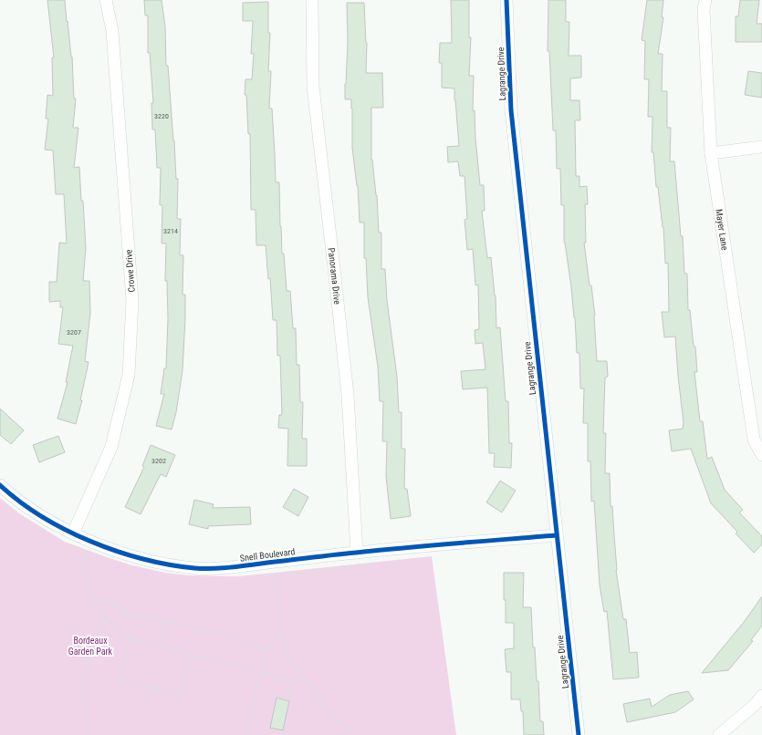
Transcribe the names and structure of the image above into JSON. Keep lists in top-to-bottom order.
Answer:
{
  "streets": {
    "street": [
      "Lagrange Drive",
      "Mayer Lane",
      "Crowe Drive",
      "Panorama Drive",
      "Snell Boulevard"
    ]
  },
  "crossings": [
    ["Lagrange Drive", "Snell Boulevard"],
    ["Crowe Drive", "Snell Boulevard"],
    ["Panorama Drive", "Snell Boulevard"]
  ],
  "parks": ["Bordeaux Garden Park"],
  "house_numbers": [
    "3220",
    "3214",
    "3207",
    "3202"
  ]
}
